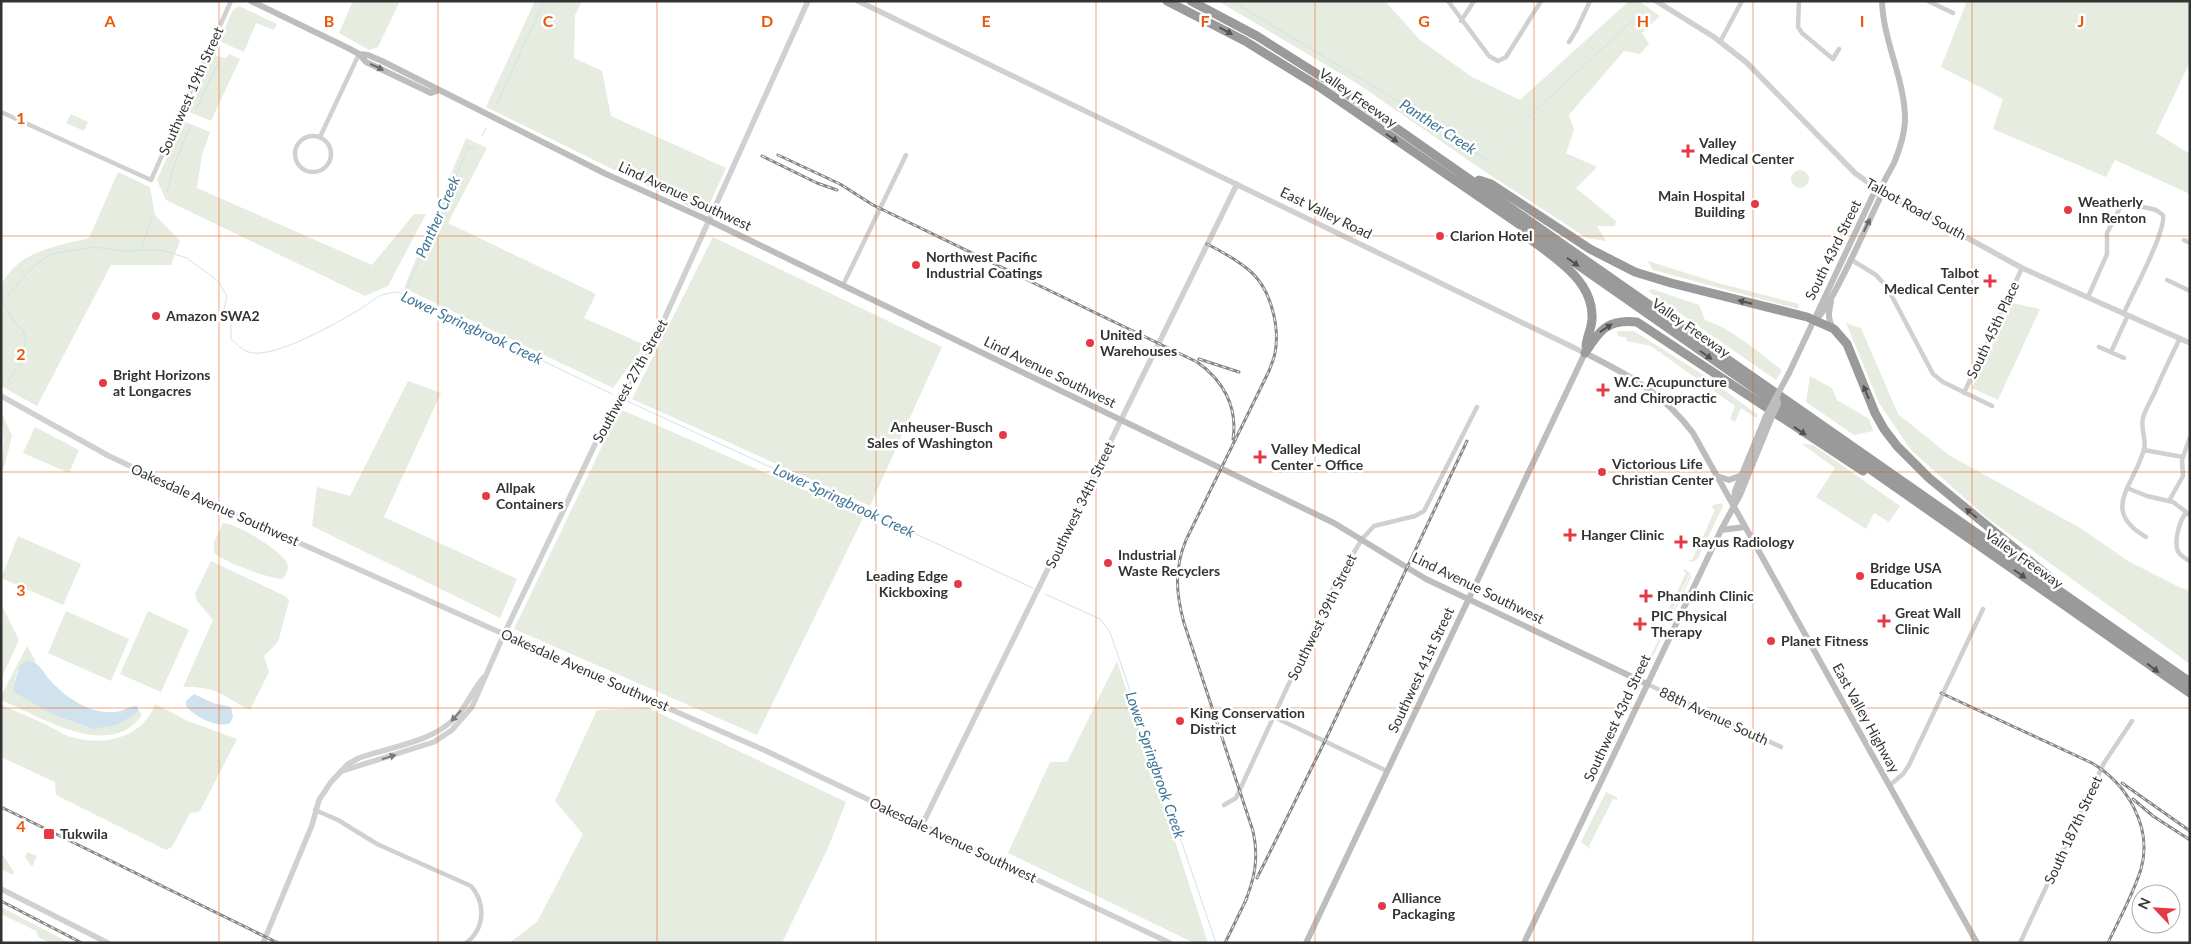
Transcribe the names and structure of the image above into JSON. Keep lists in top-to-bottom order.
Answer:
{
  "streets": {
    "highway": ["Valley Freeway"],
    "main road": [
      "Lind Avenue Southwest",
      "East Valley Road",
      "South 43rd Street",
      "Southwest 41st Street",
      "Southwest 43rd Street",
      "East Valley Highway"
    ],
    "street": [
      "Southwest 19th Street",
      "Talbot Road South",
      "South 45th Place",
      "Southwest 27th Street",
      "Oakesdale Avenue Southwest",
      "Southwest 34th Street",
      "Southwest 39th Street",
      "88th Avenue South",
      "South 187th Street"
    ]
  },
  "crossings": [
    ["Lind Avenue Southwest", "Southwest 27th Street"],
    ["Lind Avenue Southwest", "Southwest 34th Street"],
    ["Lind Avenue Southwest", "Southwest 39th Street"],
    ["Lind Avenue Southwest", "Southwest 41st Street"],
    ["Lind Avenue Southwest", "88th Avenue South"],
    ["Lind Avenue Southwest", "Southwest 43rd Street"],
    ["Talbot Road South", "South 43rd Street"],
    ["Talbot Road South", "South 45th Place"],
    ["East Valley Road", "South 43rd Street"],
    ["East Valley Road", "Southwest 34th Street"],
    ["East Valley Road", "Southwest 41st Street"],
    ["East Valley Road", "Southwest 43rd Street"],
    ["East Valley Road", "East Valley Highway"],
    ["South 43rd Street", "Southwest 43rd Street"],
    ["South 43rd Street", "East Valley Highway"],
    ["Southwest 27th Street", "Oakesdale Avenue Southwest"],
    ["Oakesdale Avenue Southwest", "Southwest 34th Street"],
    ["88th Avenue South", "Southwest 43rd Street"],
    ["Southwest 43rd Street", "East Valley Highway"]
  ],
  "water": ["Panther Creek", "Lower Springbrook Creek"],
  "places": {
    "health": [
      "Valley Medical Center",
      "Talbot Medical Center",
      "W.C. Acupuncture and Chiropractic",
      "Valley Medical Center - Office",
      "Hanger Clinic",
      "Rayus Radiology",
      "Phandinh Clinic",
      "Great Wall Clinic",
      "PIC Physical Therapy"
    ],
    "other": [
      "Main Hospital Building",
      "Weatherly Inn Renton",
      "Clarion Hotel",
      "Northwest Pacific Industrial Coatings",
      "Amazon SWA2",
      "United Warehouses",
      "Bright Horizons at Longacres",
      "Anheuser-Busch Sales of Washington",
      "Victorious Life Christian Center",
      "Allpak Containers",
      "Industrial Waste Recyclers",
      "Bridge USA Education",
      "Leading Edge Kickboxing",
      "Planet Fitness",
      "King Conservation District",
      "Alliance Packaging"
    ],
    "transit": ["Tukwila"]
  },
  "north": "top left",
  "grid": {
    "columns": [
      "A",
      "B",
      "C",
      "D",
      "E",
      "F",
      "G",
      "H",
      "I",
      "J"
    ],
    "rows": [
      "1",
      "2",
      "3",
      "4"
    ]
  }
}
